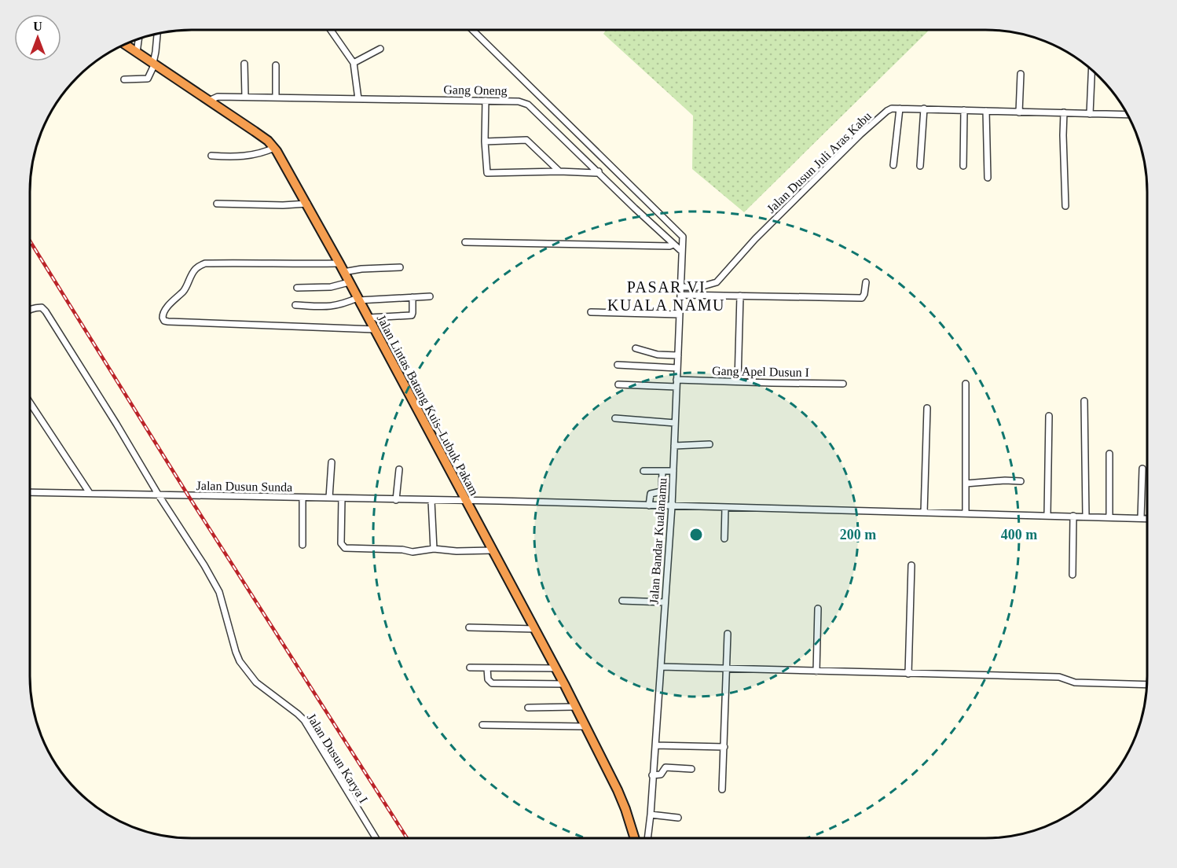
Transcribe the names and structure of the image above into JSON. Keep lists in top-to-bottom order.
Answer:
{
  "streets": {
    "highway": ["Jalan Lintas Batang Kuis–Lubuk Pakam"],
    "street": [
      "Gang Oneng",
      "Jalan Dusun Juli Aras Kabu",
      "Gang Apel Dusun I",
      "Jalan Dusun Sunda",
      "Jalan Bandar Kualanamu",
      "Jalan Dusun Karya I"
    ]
  },
  "crossings": [
    ["Gang Oneng", "Jalan Lintas Batang Kuis–Lubuk Pakam"],
    ["Gang Oneng", "Jalan Bandar Kualanamu"],
    ["Jalan Dusun Juli Aras Kabu", "Jalan Bandar Kualanamu"],
    ["Gang Apel Dusun I", "Jalan Bandar Kualanamu"],
    ["Jalan Lintas Batang Kuis–Lubuk Pakam", "Jalan Dusun Sunda"],
    ["Jalan Dusun Sunda", "Jalan Bandar Kualanamu"],
    ["Jalan Dusun Sunda", "Jalan Dusun Karya I"]
  ],
  "districts": ["PASAR VI KUALA NAMU"],
  "north": "top",
  "rings": ["200 m", "400 m"]
}
